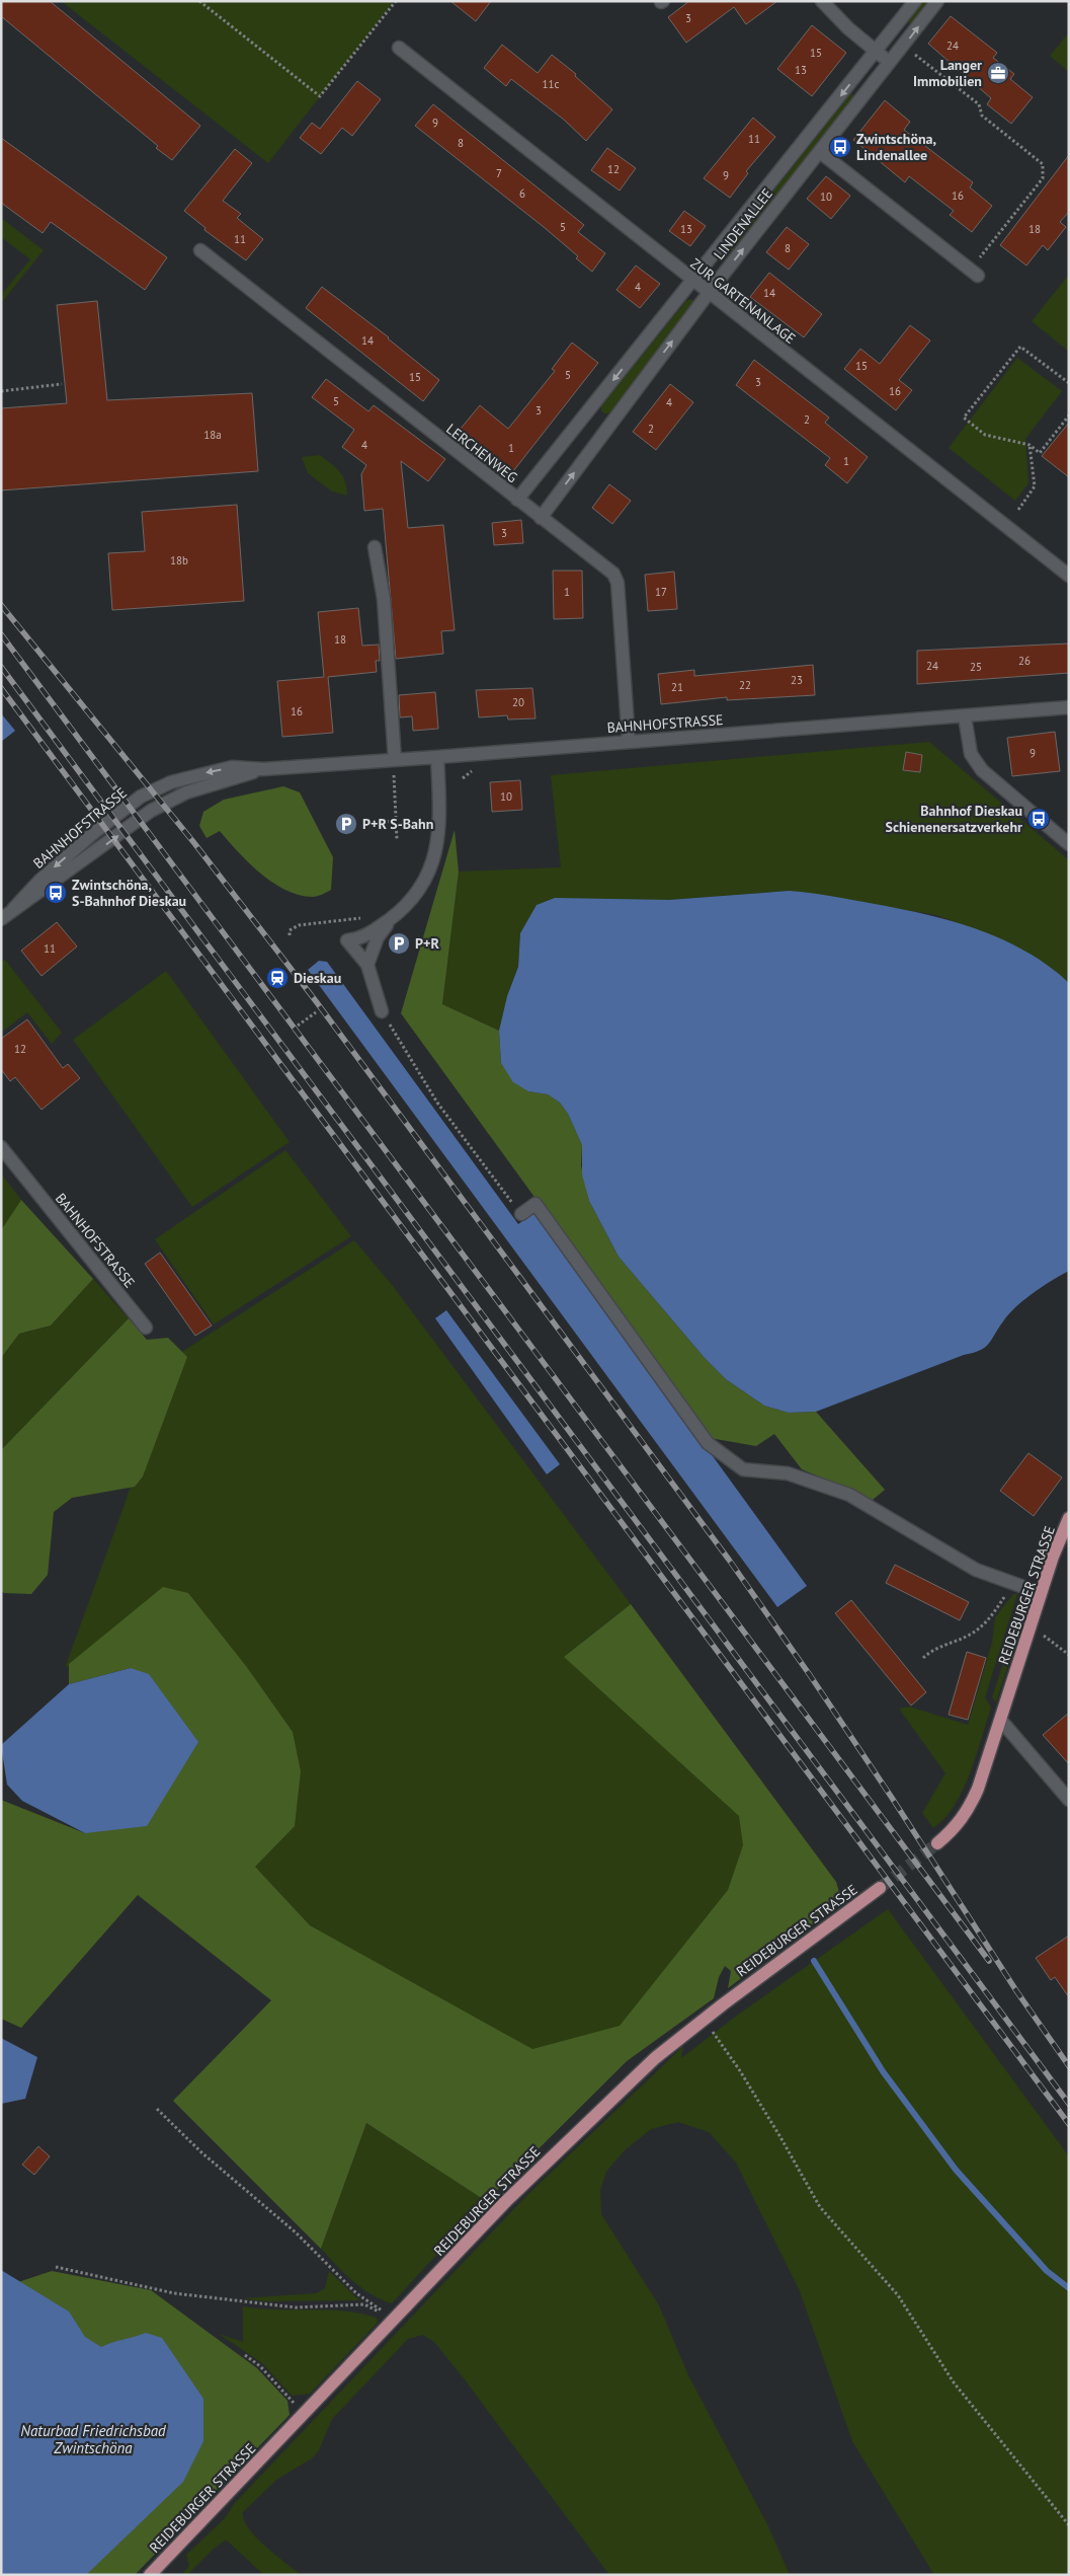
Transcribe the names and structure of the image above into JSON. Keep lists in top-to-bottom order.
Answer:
{
  "streets": {
    "main road": ["REIDEBURGER STRASSE"],
    "street": [
      "LINDENALLEE",
      "ZUR GARTENANLAGE",
      "LERCHENWEG",
      "BAHNHOFSTRASSE"
    ]
  },
  "crossings": [
    ["LINDENALLEE", "ZUR GARTENANLAGE"],
    ["LINDENALLEE", "LERCHENWEG"],
    ["LERCHENWEG", "BAHNHOFSTRASSE"]
  ],
  "water": ["Naturbad Friedrichsbad Zwintschöna"],
  "places": {
    "office": ["Langer Immobilien"],
    "bus stop": ["Zwintschöna, Lindenallee", "Bahnhof Dieskau Schienenersatzverkehr", "Zwintschöna, S-Bahnhof Dieskau"],
    "parking": ["P+R S-Bahn", "P+R"],
    "station": ["Dieskau"]
  },
  "house_numbers": [
    "3",
    "24",
    "15",
    "13",
    "11c",
    "9",
    "11",
    "8",
    "12",
    "7",
    "9",
    "6",
    "16",
    "10",
    "5",
    "13",
    "18",
    "11",
    "8",
    "4",
    "14",
    "14",
    "15",
    "5",
    "15",
    "3",
    "16",
    "5",
    "4",
    "3",
    "2",
    "2",
    "18a",
    "4",
    "1",
    "1",
    "3",
    "18b",
    "1",
    "17",
    "18",
    "26",
    "24",
    "25",
    "23",
    "22",
    "21",
    "20",
    "16",
    "9",
    "10",
    "11",
    "12"
  ]
}
